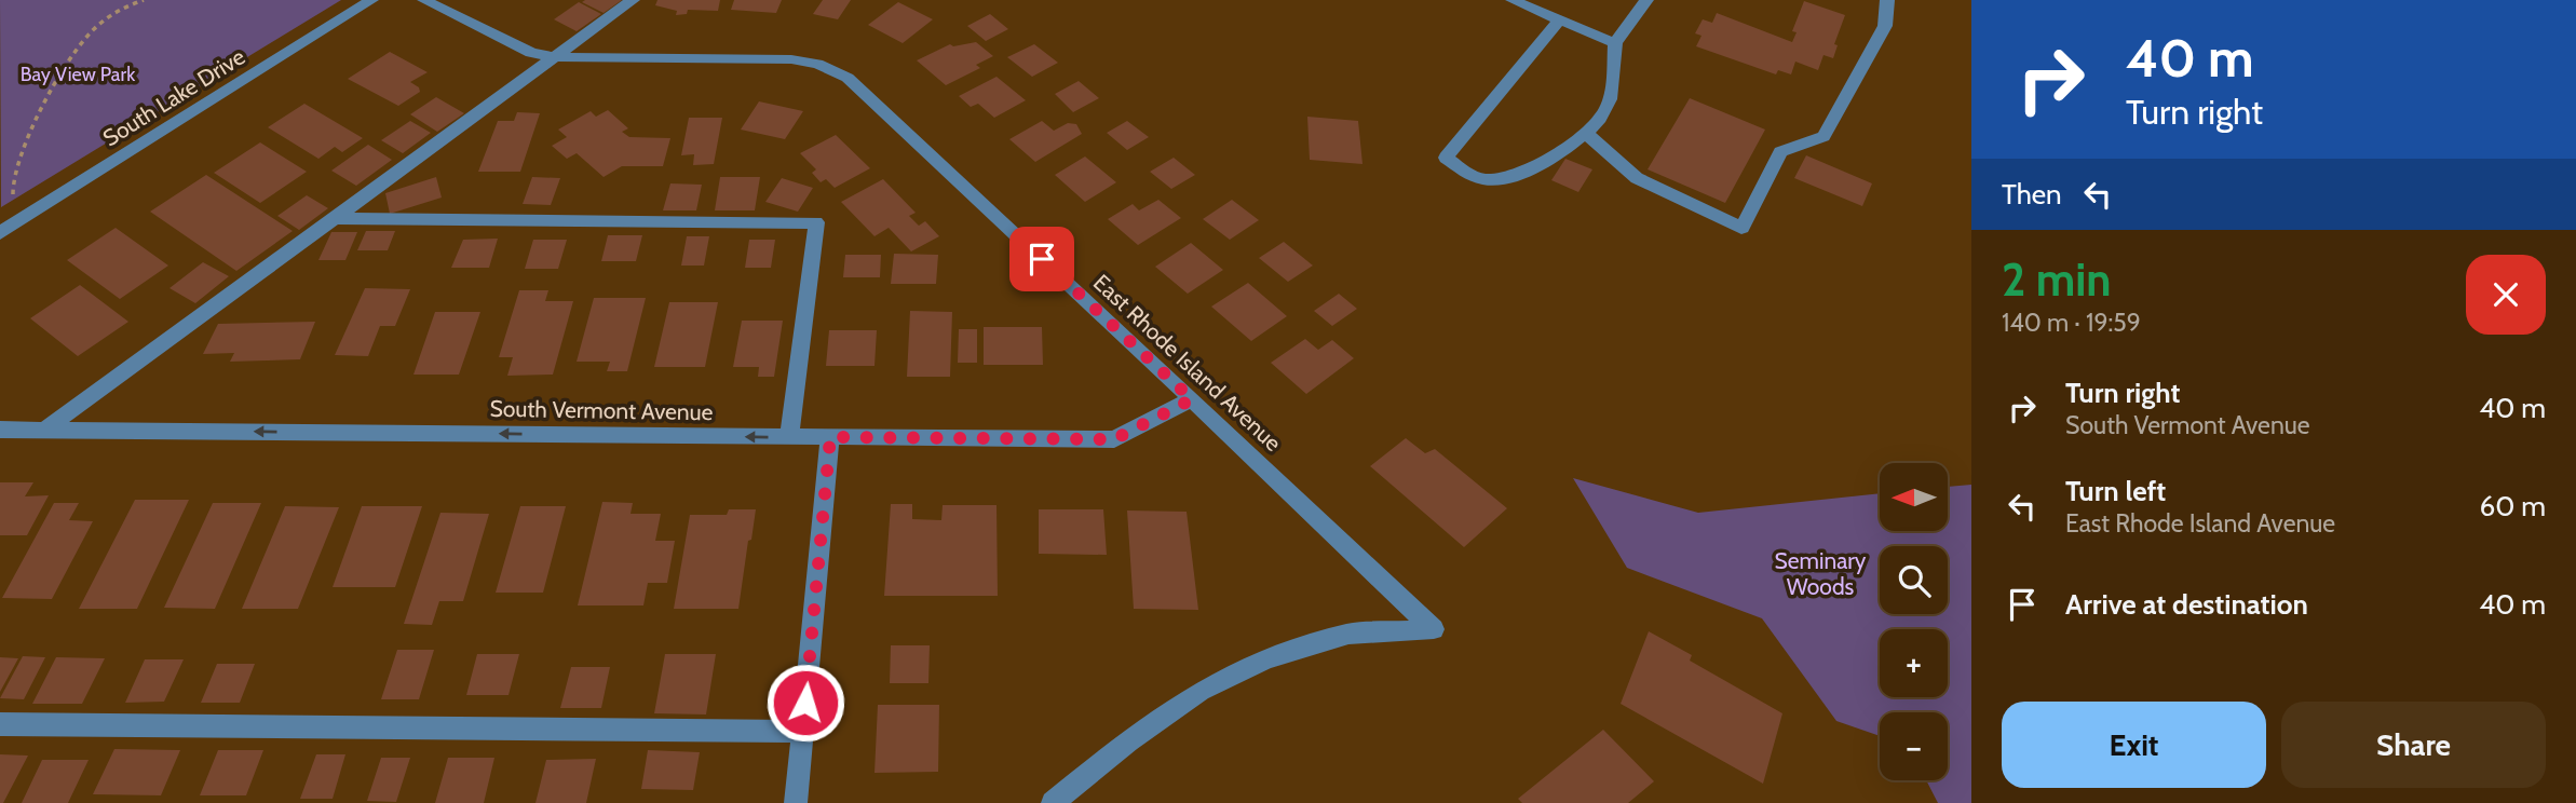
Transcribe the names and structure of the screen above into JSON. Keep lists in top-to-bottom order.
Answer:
{
  "streets": {
    "street": ["South Lake Drive", "East Rhode Island Avenue", "South Vermont Avenue"]
  },
  "crossings": [
    ["East Rhode Island Avenue", "South Vermont Avenue"]
  ],
  "one_way": ["South Vermont Avenue"],
  "parks": ["Bay View Park", "Seminary Woods"],
  "north": "left",
  "page": {
    "turn": ["40 m", "Turn right"],
    "then": "Then",
    "heading": ["2 min", "140 m · 19:59"],
    "list": [
      {
        "name": "Turn right",
        "note": "South Vermont Avenue",
        "value": "40 m"
      },
      {
        "name": "Turn left",
        "note": "East Rhode Island Avenue",
        "value": "60 m"
      },
      {
        "name": "Arrive at destination",
        "value": "40 m"
      }
    ],
    "map_buttons": ["+", "−"],
    "buttons": ["Exit", "Share"]
  }
}
